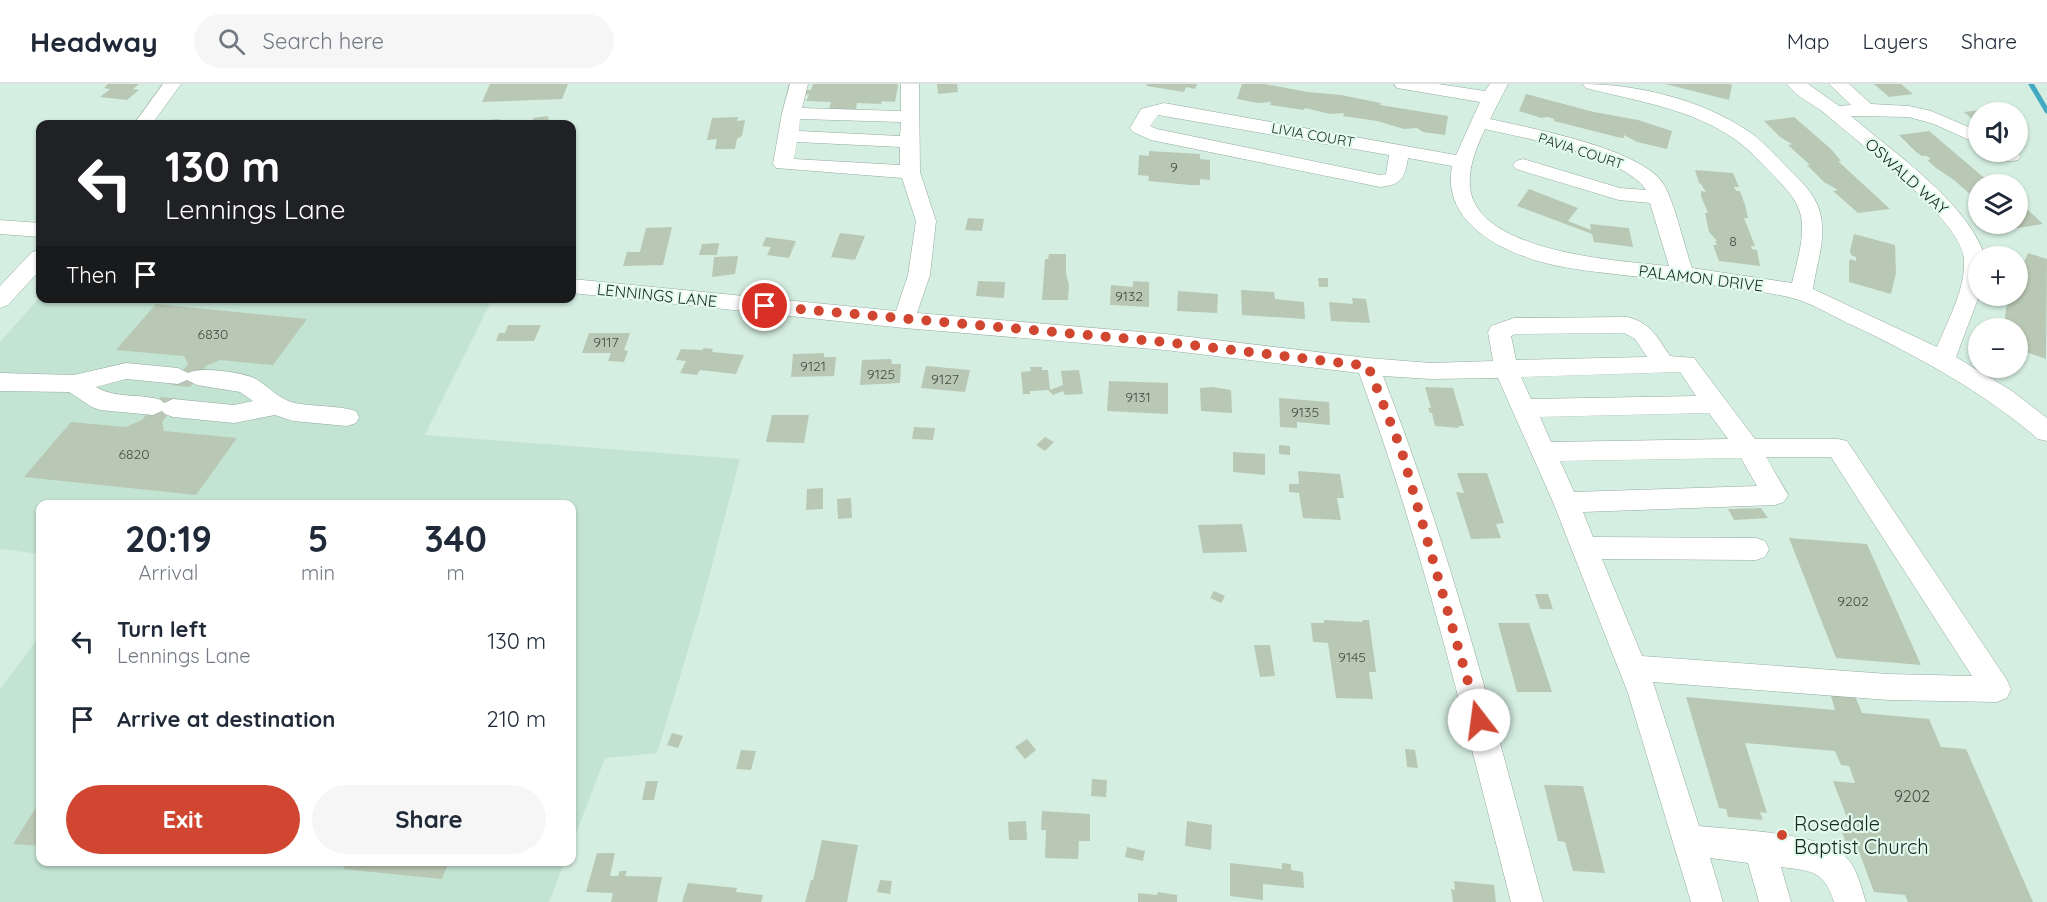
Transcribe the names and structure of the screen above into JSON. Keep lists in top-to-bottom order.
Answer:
{
  "streets": {
    "street": [
      "LIVIA COURT",
      "PAVIA COURT",
      "OSWALD WAY",
      "PALAMON DRIVE",
      "LENNINGS LANE"
    ]
  },
  "crossings": [
    ["LIVIA COURT", "PALAMON DRIVE"],
    ["PAVIA COURT", "PALAMON DRIVE"],
    ["OSWALD WAY", "PALAMON DRIVE"]
  ],
  "places": ["Rosedale Baptist Church"],
  "house_numbers": [
    "9",
    "8",
    "9132",
    "6830",
    "9117",
    "9121",
    "9125",
    "9127",
    "9131",
    "9135",
    "6820",
    "9202",
    "9145",
    "9202"
  ],
  "page": {
    "header": "Headway",
    "search": "Search here",
    "nav": ["Map", "Layers", "Share"],
    "map_buttons": ["+", "−"],
    "turn": ["130 m", "Lennings Lane"],
    "then": "Then",
    "eta": [
      "20:19",
      "Arrival",
      "5",
      "min",
      "340",
      "m"
    ],
    "list": [
      {
        "name": "Turn left",
        "note": "Lennings Lane",
        "value": "130 m"
      },
      {
        "name": "Arrive at destination",
        "value": "210 m"
      }
    ],
    "buttons": ["Exit", "Share"]
  }
}
